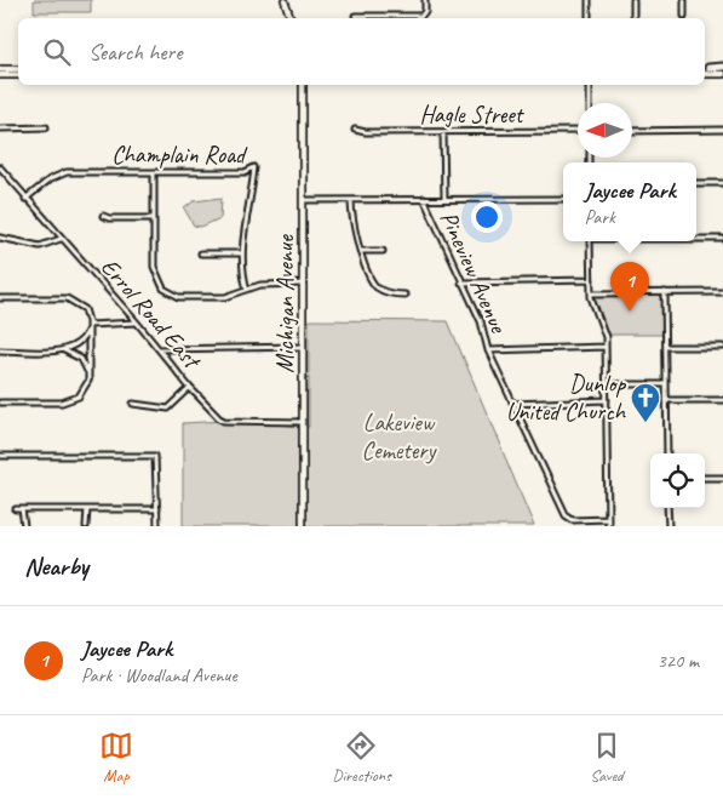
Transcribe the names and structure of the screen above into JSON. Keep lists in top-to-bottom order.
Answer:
{
  "streets": {
    "main road": ["Michigan Avenue"],
    "street": [
      "Hagle Street",
      "Champlain Road",
      "Pineview Avenue",
      "Errol Road East"
    ]
  },
  "crossings": [
    ["Champlain Road", "Errol Road East"],
    ["Michigan Avenue", "Errol Road East"]
  ],
  "parks": ["Lakeview Cemetery"],
  "places": {
    "church": ["Dunlop United Church"]
  },
  "north": "left",
  "page": {
    "search": "Search here",
    "popup": ["Jaycee Park", "Park"],
    "pins": "1",
    "heading": "Nearby",
    "list": [
      {
        "mark": "1",
        "name": "Jaycee Park",
        "note": "Park · Woodland Avenue",
        "value": "320 m"
      }
    ],
    "nav": ["Map", "Directions", "Saved"]
  }
}
